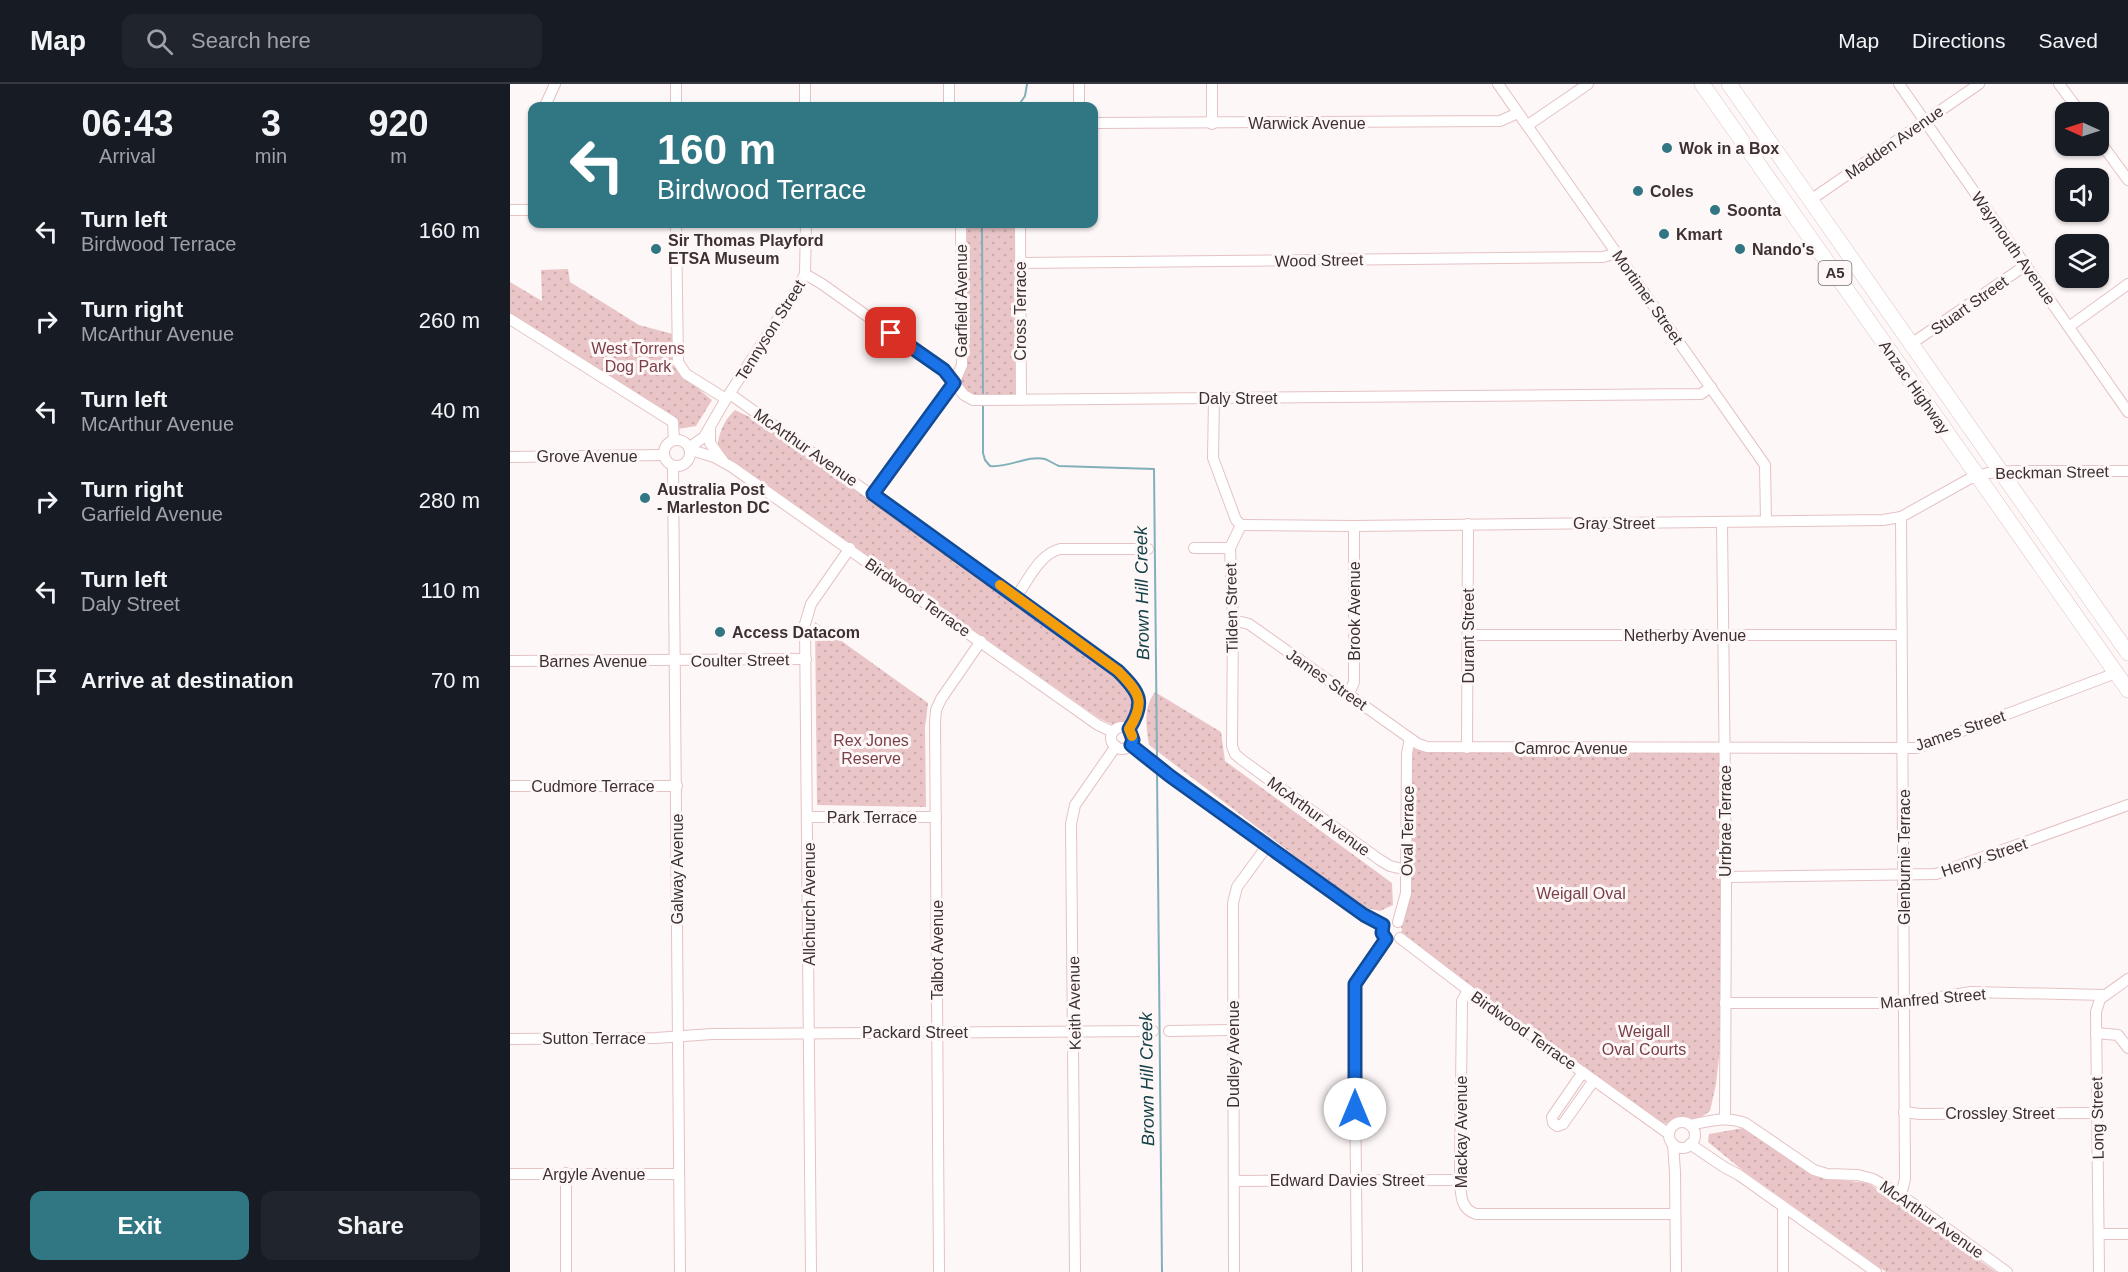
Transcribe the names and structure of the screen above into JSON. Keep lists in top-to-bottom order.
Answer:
{
  "streets": {
    "highway": ["A5", "Anzac Highway"],
    "street": [
      "Warwick Avenue",
      "Madden Avenue",
      "Waymouth Avenue",
      "Wood Street",
      "Mortimer Street",
      "Garfield Avenue",
      "Stuart Street",
      "Cross Terrace",
      "Tennyson Street",
      "Daly Street",
      "McArthur Avenue",
      "Grove Avenue",
      "Beckman Street",
      "Gray Street",
      "Birdwood Terrace",
      "Tilden Street",
      "Brook Avenue",
      "Netherby Avenue",
      "Durant Street",
      "Coulter Street",
      "Barnes Avenue",
      "James Street",
      "Camroc Avenue",
      "Cudmore Terrace",
      "Park Terrace",
      "Urrbrae Terrace",
      "Oval Terrace",
      "Glenburnie Terrace",
      "Henry Street",
      "Galway Avenue",
      "Allchurch Avenue",
      "Talbot Avenue",
      "Manfred Street",
      "Keith Avenue",
      "Packard Street",
      "Sutton Terrace",
      "Dudley Avenue",
      "Crossley Street",
      "Long Street",
      "Mackay Avenue",
      "Argyle Avenue",
      "Edward Davies Street"
    ]
  },
  "crossings": [
    ["Warwick Avenue", "Mortimer Street"],
    ["Madden Avenue", "Waymouth Avenue"],
    ["Madden Avenue", "Anzac Highway"],
    ["Waymouth Avenue", "Stuart Street"],
    ["Wood Street", "Mortimer Street"],
    ["Wood Street", "Cross Terrace"],
    ["Mortimer Street", "Daly Street"],
    ["Mortimer Street", "Gray Street"],
    ["Garfield Avenue", "Daly Street"],
    ["Garfield Avenue", "McArthur Avenue"],
    ["Stuart Street", "Anzac Highway"],
    ["Cross Terrace", "Daly Street"],
    ["Tennyson Street", "Daly Street"],
    ["Tennyson Street", "McArthur Avenue"],
    ["Tennyson Street", "Birdwood Terrace"],
    ["Anzac Highway", "Beckman Street"],
    ["Anzac Highway", "Gray Street"],
    ["Anzac Highway", "James Street"],
    ["McArthur Avenue", "Birdwood Terrace"],
    ["McArthur Avenue", "Tilden Street"],
    ["McArthur Avenue", "Urrbrae Terrace"],
    ["McArthur Avenue", "Oval Terrace"],
    ["McArthur Avenue", "Glenburnie Terrace"],
    ["McArthur Avenue", "Keith Avenue"],
    ["Beckman Street", "Gray Street"],
    ["Gray Street", "Tilden Street"],
    ["Gray Street", "Brook Avenue"],
    ["Gray Street", "Durant Street"],
    ["Gray Street", "Urrbrae Terrace"],
    ["Gray Street", "Glenburnie Terrace"],
    ["Birdwood Terrace", "Oval Terrace"],
    ["Birdwood Terrace", "Allchurch Avenue"],
    ["Birdwood Terrace", "Talbot Avenue"],
    ["Birdwood Terrace", "Keith Avenue"],
    ["Birdwood Terrace", "Mackay Avenue"],
    ["Tilden Street", "James Street"],
    ["Brook Avenue", "James Street"],
    ["Netherby Avenue", "Durant Street"],
    ["Netherby Avenue", "Urrbrae Terrace"],
    ["Netherby Avenue", "Glenburnie Terrace"],
    ["Durant Street", "Camroc Avenue"],
    ["Coulter Street", "Barnes Avenue"],
    ["Coulter Street", "Galway Avenue"],
    ["Coulter Street", "Allchurch Avenue"],
    ["Barnes Avenue", "Galway Avenue"],
    ["James Street", "Camroc Avenue"],
    ["James Street", "Urrbrae Terrace"],
    ["James Street", "Oval Terrace"],
    ["James Street", "Glenburnie Terrace"],
    ["Camroc Avenue", "Urrbrae Terrace"],
    ["Camroc Avenue", "Oval Terrace"],
    ["Cudmore Terrace", "Galway Avenue"],
    ["Park Terrace", "Allchurch Avenue"],
    ["Park Terrace", "Talbot Avenue"],
    ["Urrbrae Terrace", "Henry Street"],
    ["Urrbrae Terrace", "Manfred Street"],
    ["Glenburnie Terrace", "Henry Street"],
    ["Glenburnie Terrace", "Manfred Street"],
    ["Glenburnie Terrace", "Crossley Street"],
    ["Galway Avenue", "Packard Street"],
    ["Galway Avenue", "Sutton Terrace"],
    ["Galway Avenue", "Argyle Avenue"],
    ["Allchurch Avenue", "Packard Street"],
    ["Talbot Avenue", "Packard Street"],
    ["Manfred Street", "Long Street"],
    ["Keith Avenue", "Packard Street"],
    ["Packard Street", "Sutton Terrace"],
    ["Dudley Avenue", "Edward Davies Street"],
    ["Crossley Street", "Long Street"],
    ["Mackay Avenue", "Edward Davies Street"]
  ],
  "water": ["Brown Hill Creek"],
  "parks": [
    "West Torrens Dog Park",
    "Rex Jones Reserve",
    "Weigall Oval",
    "Weigall Oval Courts"
  ],
  "places": [
    "Wok in a Box",
    "Coles",
    "Soonta",
    "Kmart",
    "Sir Thomas Playford ETSA Museum",
    "Nando's",
    "Australia Post - Marleston DC",
    "Access Datacom"
  ],
  "north": "left",
  "page": {
    "header": "Map",
    "search": "Search here",
    "nav": ["Map", "Directions", "Saved"],
    "eta": [
      "06:43",
      "Arrival",
      "3",
      "min",
      "920",
      "m"
    ],
    "turn": ["160 m", "Birdwood Terrace"],
    "list": [
      {
        "name": "Turn left",
        "note": "Birdwood Terrace",
        "value": "160 m"
      },
      {
        "name": "Turn right",
        "note": "McArthur Avenue",
        "value": "260 m"
      },
      {
        "name": "Turn left",
        "note": "McArthur Avenue",
        "value": "40 m"
      },
      {
        "name": "Turn right",
        "note": "Garfield Avenue",
        "value": "280 m"
      },
      {
        "name": "Turn left",
        "note": "Daly Street",
        "value": "110 m"
      },
      {
        "name": "Arrive at destination",
        "value": "70 m"
      }
    ],
    "buttons": ["Exit", "Share"]
  }
}
